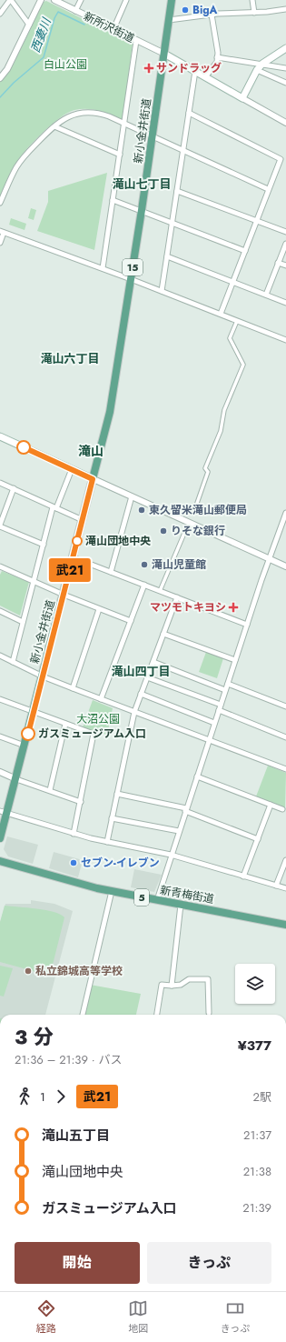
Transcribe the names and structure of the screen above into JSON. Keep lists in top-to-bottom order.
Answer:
{
  "streets": {
    "main road": [
      "新小金井街道",
      "15",
      "新青梅街道",
      "5"
    ],
    "street": ["新所沢街道"]
  },
  "crossings": [
    ["新所沢街道", "新小金井街道"]
  ],
  "districts": [
    "滝山七丁目",
    "滝山六丁目",
    "滝山",
    "滝山四丁目"
  ],
  "water": ["西妻川"],
  "parks": ["白山公園", "大沼公園"],
  "places": {
    "other": [
      "BigA",
      "東久留米滝山郵便局",
      "りそな銀行",
      "滝山団地中央",
      "滝山児童館",
      "ガスミュージアム入口",
      "セブン-イレブン",
      "私立錦城高等学校"
    ],
    "health": ["サンドラッグ", "マツモトキヨシ"]
  },
  "lines": ["bus line 武21"],
  "page": {
    "on_map": "武21",
    "heading": ["3 分", "21:36 – 21:39 · バス", "¥377"],
    "legs": ["1", "武21", "2駅"],
    "list": [
      {
        "name": "滝山五丁目",
        "value": "21:37"
      },
      {
        "name": "滝山団地中央",
        "value": "21:38"
      },
      {
        "name": "ガスミュージアム入口",
        "value": "21:39"
      }
    ],
    "buttons": ["開始", "きっぷ"],
    "tabs": ["経路", "地図", "きっぷ"]
  }
}
